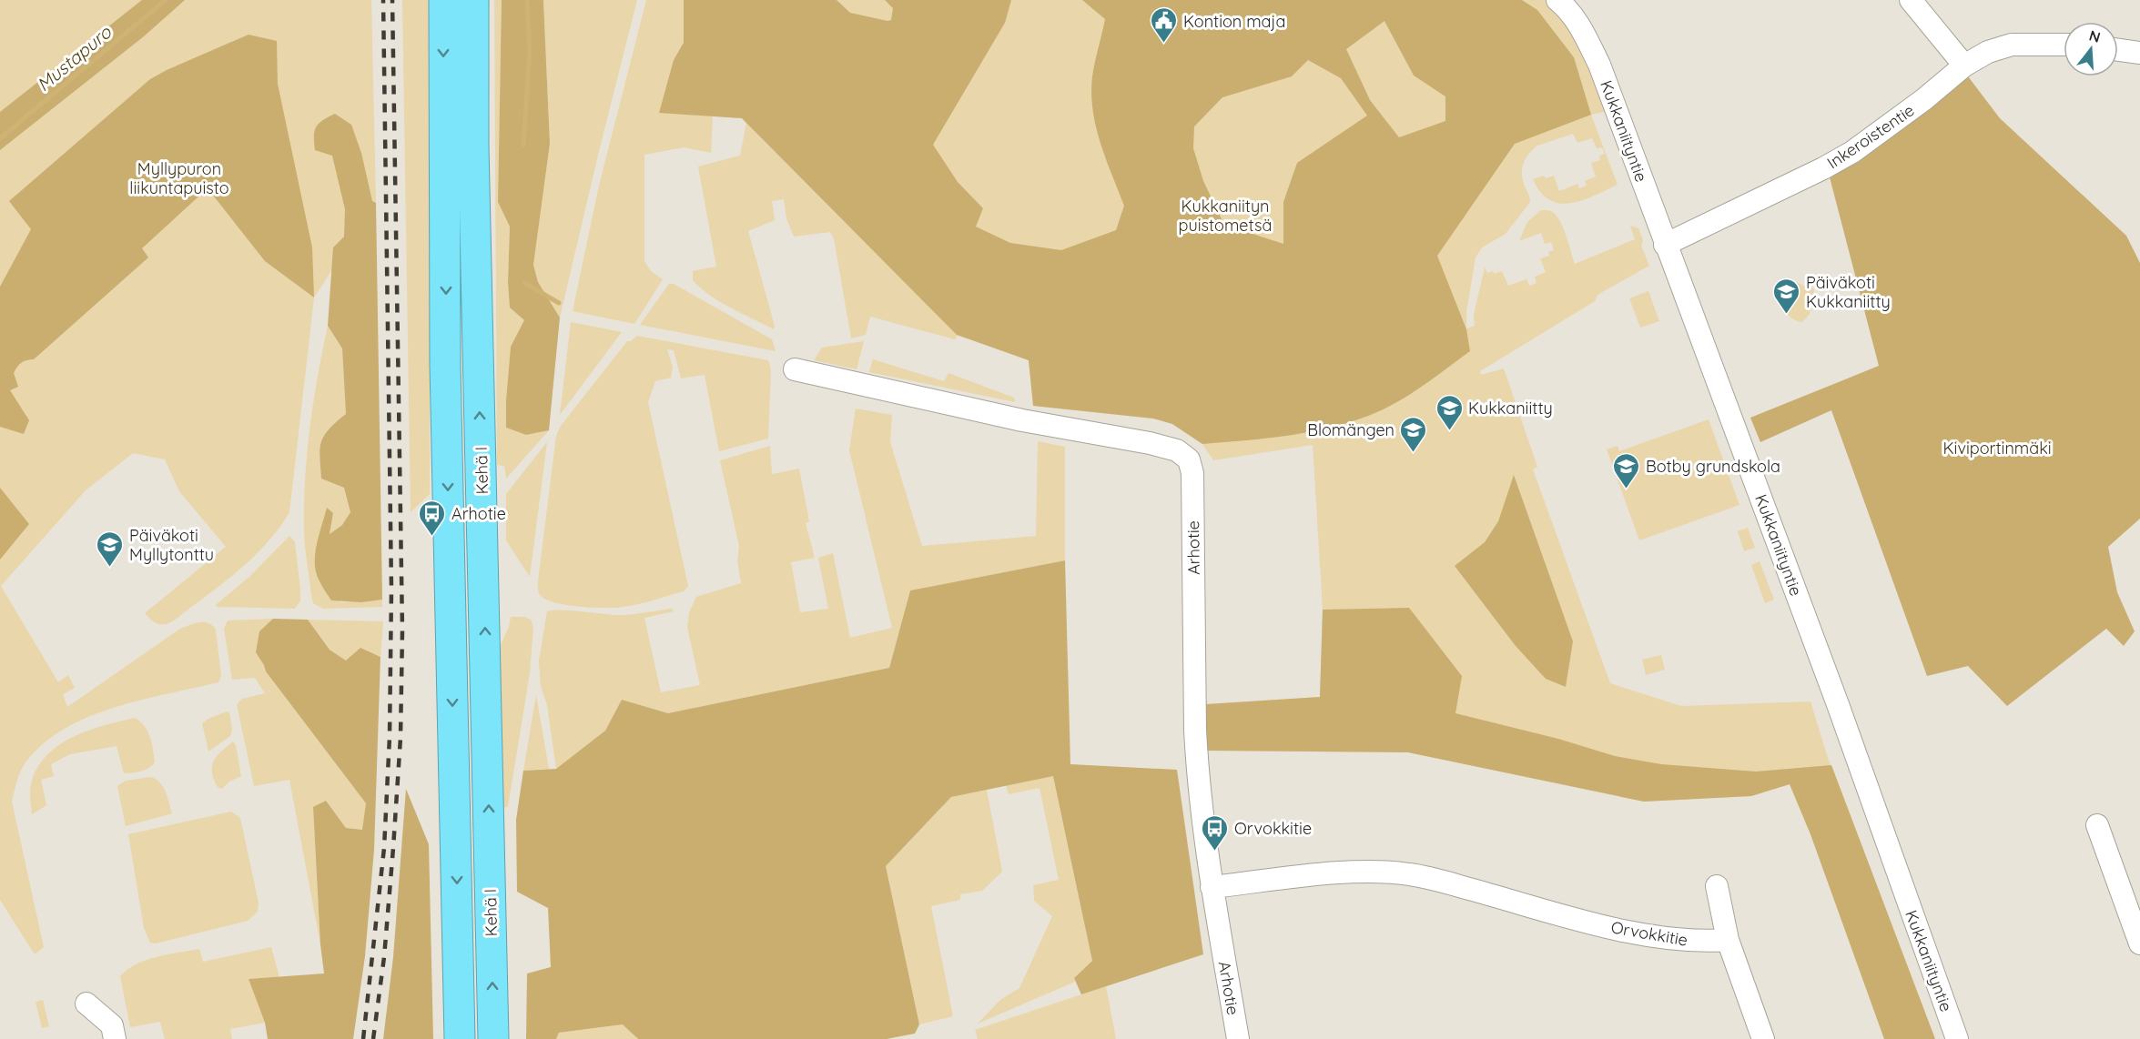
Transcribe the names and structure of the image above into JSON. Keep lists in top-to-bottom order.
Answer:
{
  "streets": {
    "highway": ["Kehä I"],
    "street": [
      "Kukkaniityntie",
      "Inkeroistentie",
      "Arhotie",
      "Orvokkitie"
    ]
  },
  "crossings": [
    ["Kukkaniityntie", "Inkeroistentie"],
    ["Arhotie", "Orvokkitie"]
  ],
  "water": ["Mustapuro"],
  "parks": ["Myllypuron liikuntapuisto", "Kukkaniityn puistometsä", "Kiviportinmäki"],
  "places": {
    "public building": ["Kontion maja"],
    "school or university": [
      "Päiväkoti Kukkaniitty",
      "Kukkaniitty",
      "Blomängen",
      "Botby grundskola",
      "Päiväkoti Myllytonttu"
    ],
    "bus stop": ["Arhotie", "Orvokkitie"]
  },
  "north": "top"
}
